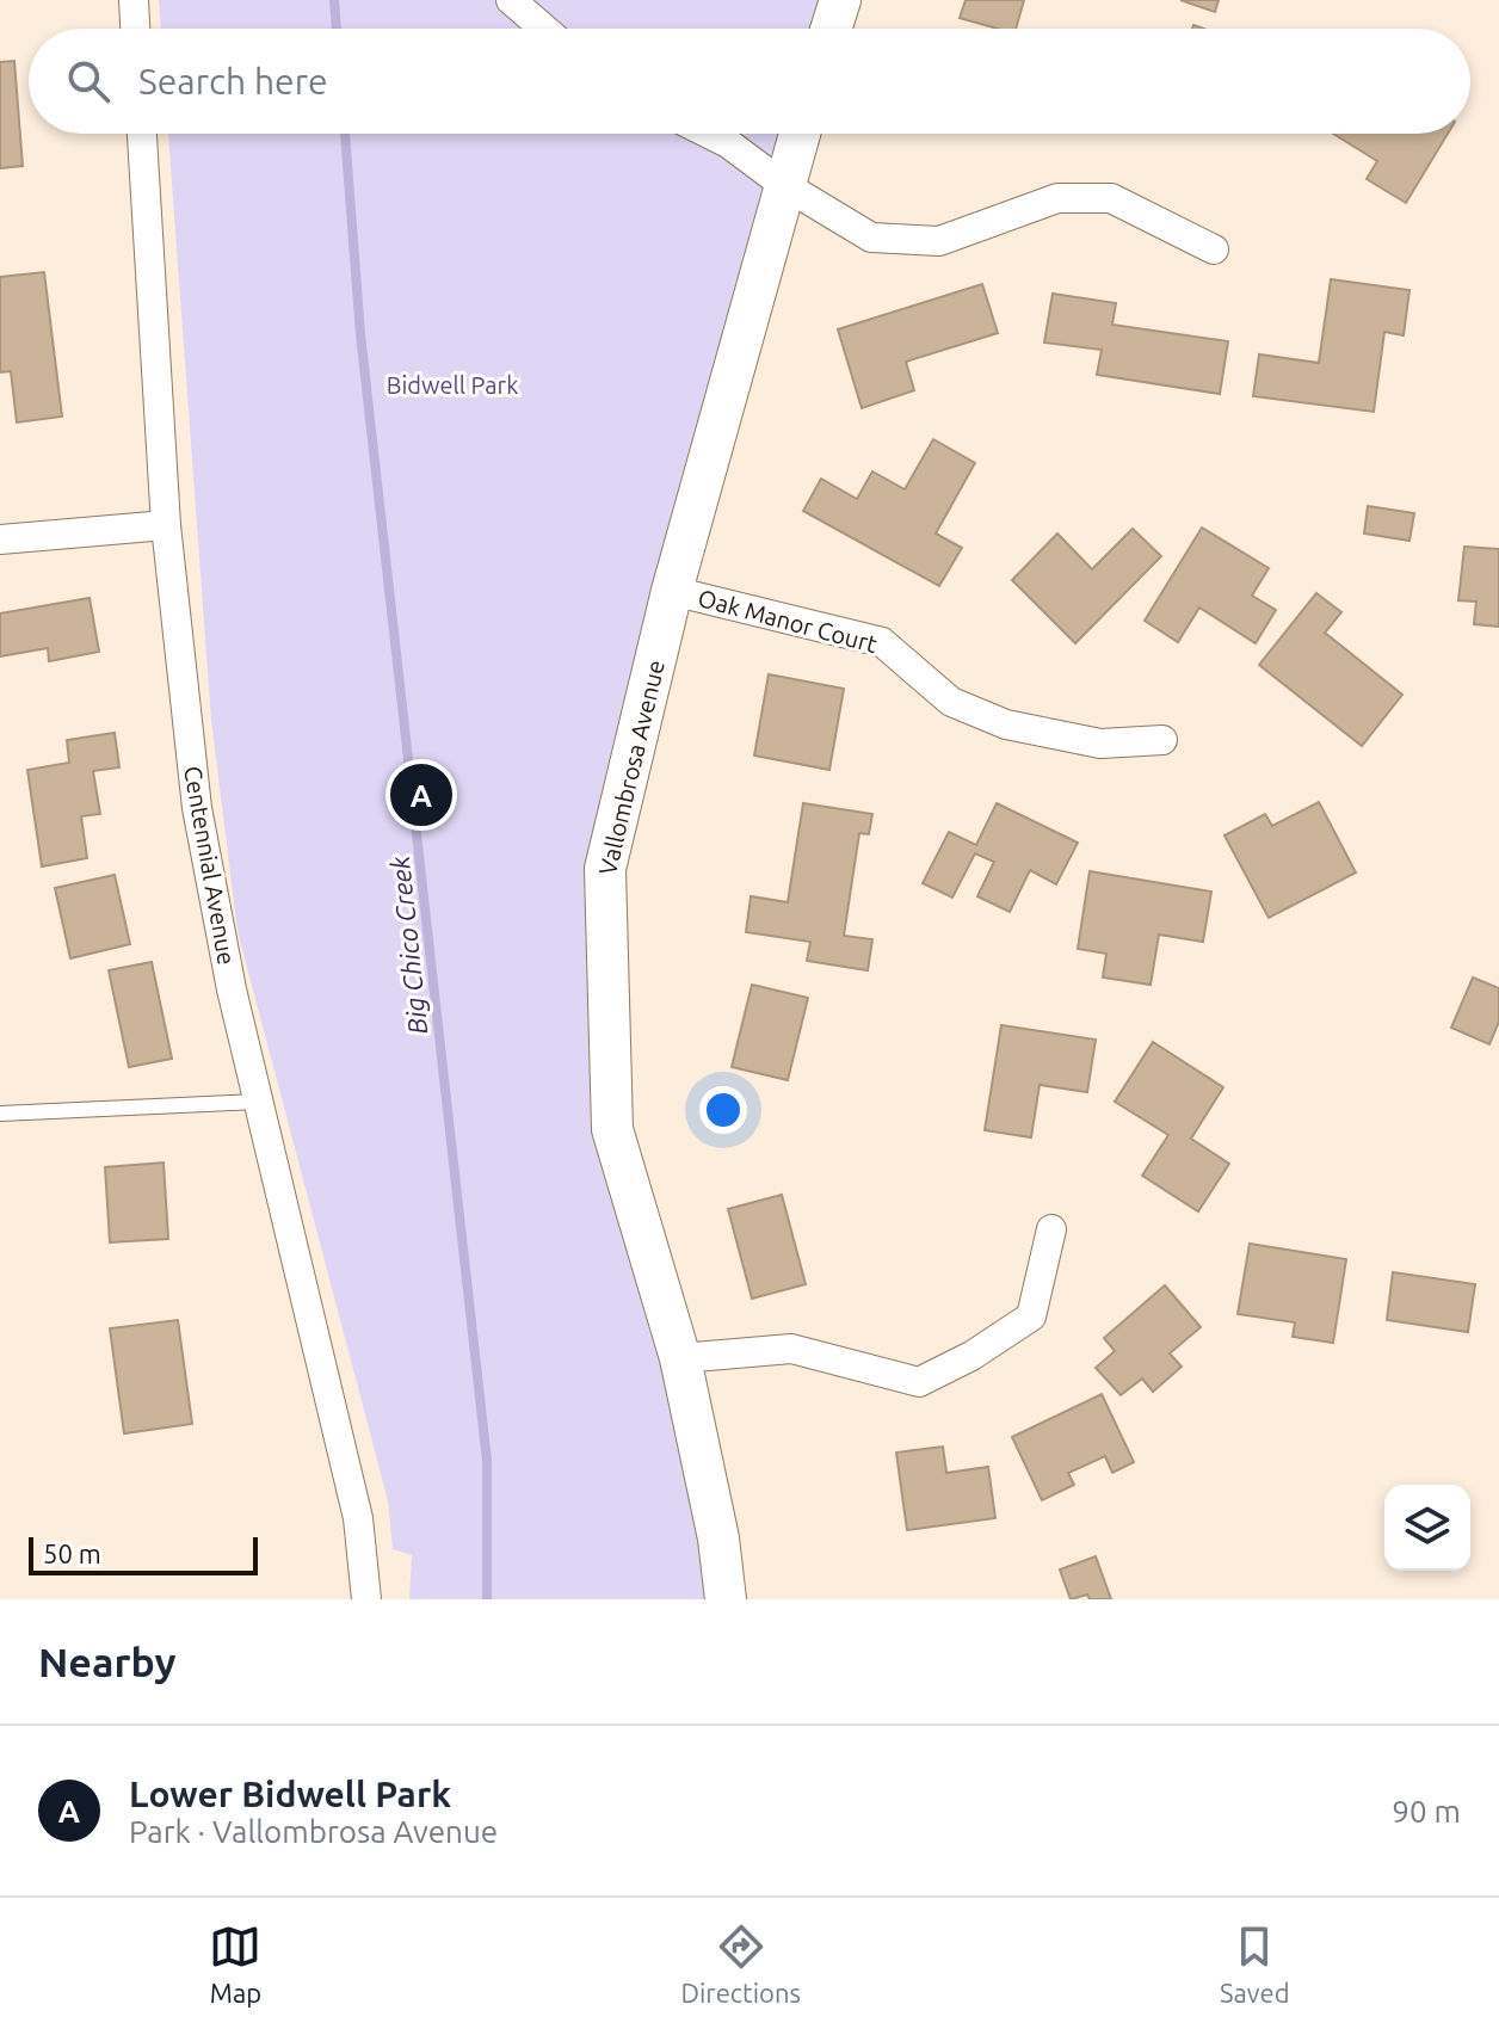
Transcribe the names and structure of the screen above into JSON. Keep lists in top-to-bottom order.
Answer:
{
  "streets": {
    "street": ["Oak Manor Court", "Vallombrosa Avenue", "Centennial Avenue"]
  },
  "crossings": [
    ["Oak Manor Court", "Vallombrosa Avenue"]
  ],
  "water": ["Big Chico Creek"],
  "parks": ["Bidwell Park"],
  "scale_bar": "50 m",
  "page": {
    "search": "Search here",
    "pins": "A",
    "scale": "50 m",
    "heading": "Nearby",
    "list": [
      {
        "mark": "A",
        "name": "Lower Bidwell Park",
        "note": "Park · Vallombrosa Avenue",
        "value": "90 m"
      }
    ],
    "nav": ["Map", "Directions", "Saved"]
  }
}
